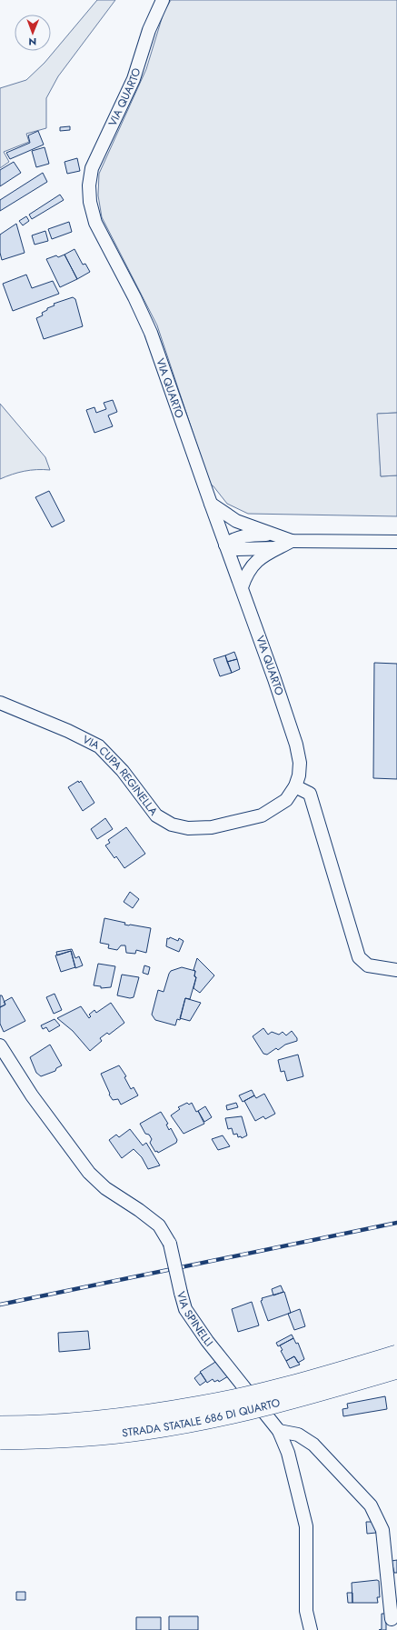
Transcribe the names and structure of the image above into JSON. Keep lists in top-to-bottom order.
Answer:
{
  "streets": {
    "highway": ["STRADA STATALE 686 DI QUARTO"],
    "street": ["VIA QUARTO", "VIA CUPA REGINELLA", "VIA SPINELLI"]
  },
  "crossings": [
    ["VIA QUARTO", "VIA CUPA REGINELLA"]
  ],
  "north": "bottom"
}
